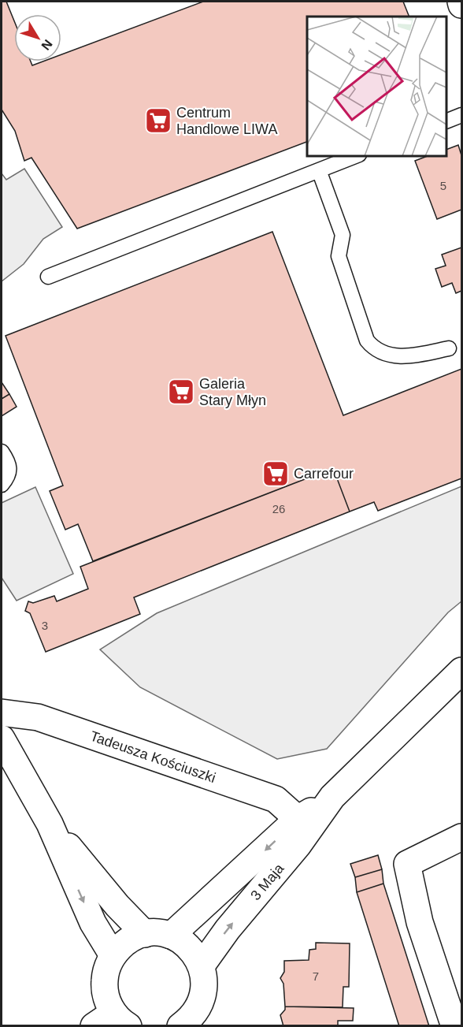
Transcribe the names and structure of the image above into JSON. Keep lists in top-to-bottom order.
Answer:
{
  "streets": {
    "street": ["Tadeusza Kościuszki", "3 Maja"]
  },
  "crossings": [
    ["Tadeusza Kościuszki", "3 Maja"]
  ],
  "places": {
    "supermarket": ["Centrum Handlowe LIWA", "Galeria Stary Młyn", "Carrefour"]
  },
  "house_numbers": [
    "5",
    "26",
    "3",
    "7"
  ],
  "north": "bottom right"
}
